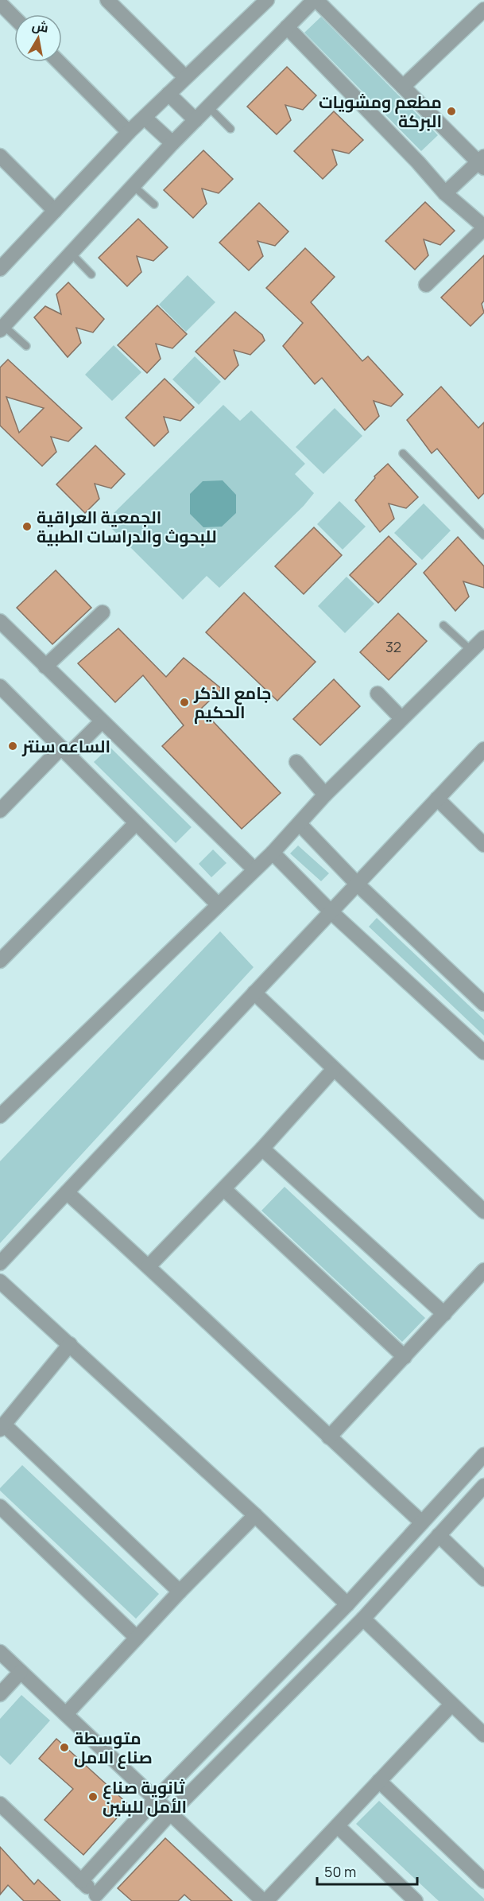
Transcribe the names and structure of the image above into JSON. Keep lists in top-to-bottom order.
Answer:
{
  "places": [
    "مطعم ومشويات البركة",
    "الجمعية العراقية للبحوث والدراسات الطبية",
    "جامع الذكر الحكيم",
    "الساعه سنتر",
    "متوسطة صناع الامل",
    "ثانوية صناع الأمل للبنين"
  ],
  "house_numbers": ["32"],
  "scale_bar": "50 m",
  "north": "top"
}
